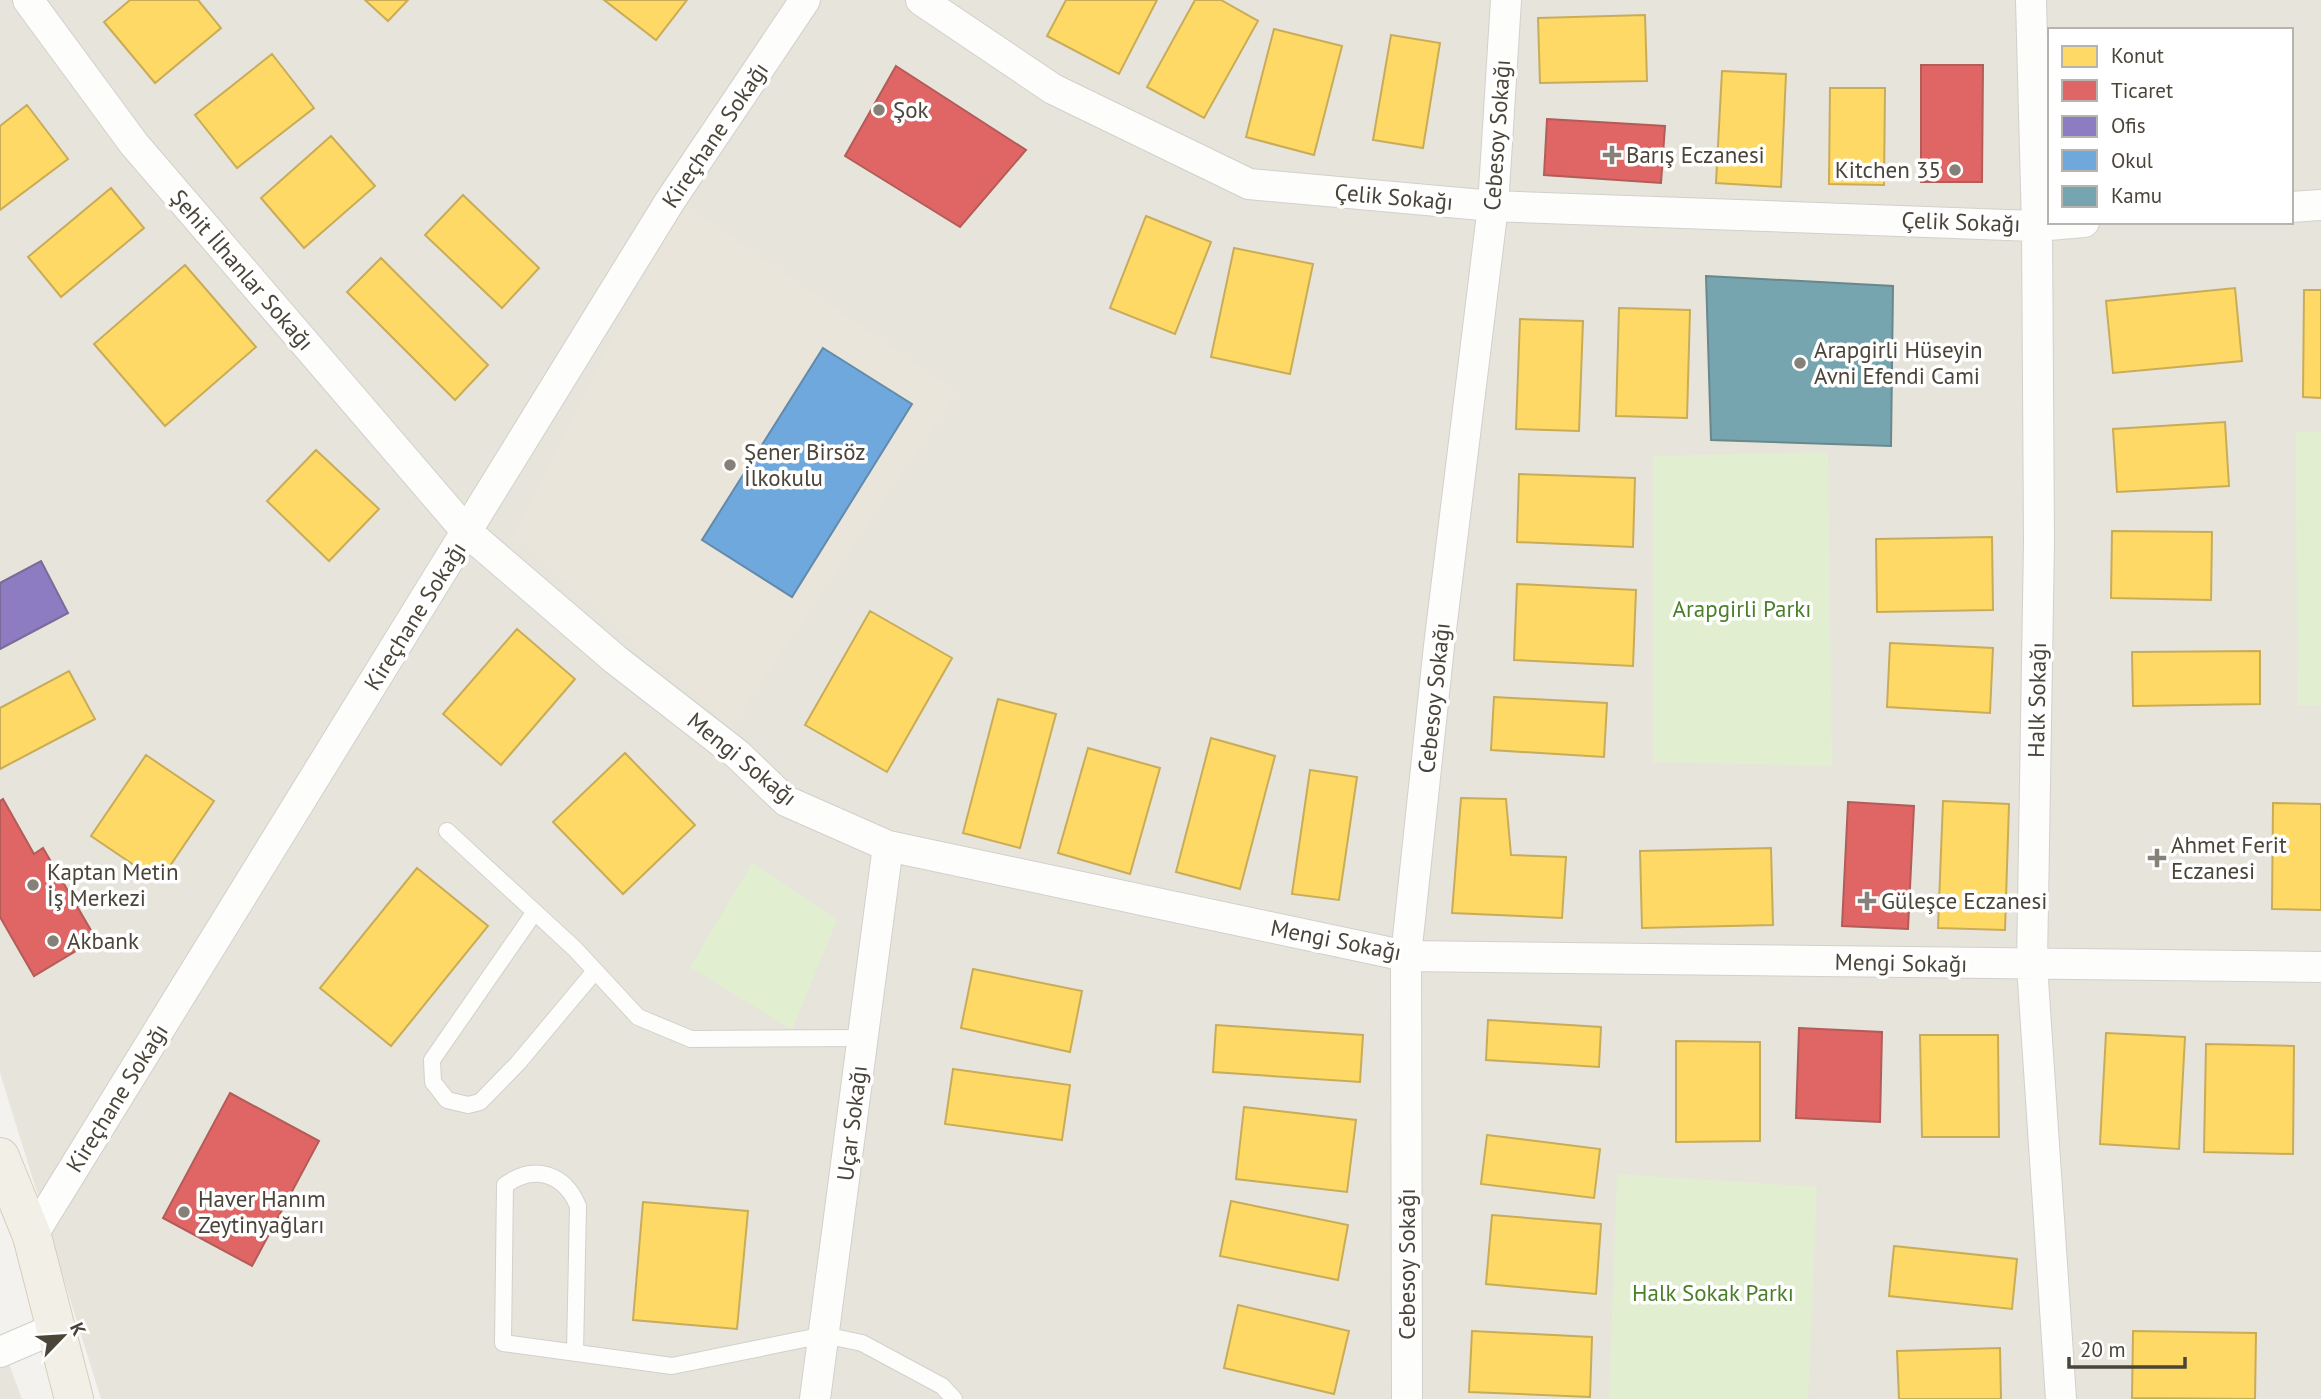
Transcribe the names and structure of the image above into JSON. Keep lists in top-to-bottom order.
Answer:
{
  "streets": {
    "street": [
      "Kireçhane Sokağı",
      "Cebesoy Sokağı",
      "Çelik Sokağı",
      "Şehit İlhanlar Sokağı",
      "Halk Sokağı",
      "Mengi Sokağı",
      "Uçar Sokağı"
    ]
  },
  "crossings": [
    ["Kireçhane Sokağı", "Şehit İlhanlar Sokağı"],
    ["Kireçhane Sokağı", "Mengi Sokağı"],
    ["Cebesoy Sokağı", "Çelik Sokağı"],
    ["Cebesoy Sokağı", "Mengi Sokağı"],
    ["Çelik Sokağı", "Halk Sokağı"],
    ["Şehit İlhanlar Sokağı", "Mengi Sokağı"],
    ["Halk Sokağı", "Mengi Sokağı"],
    ["Mengi Sokağı", "Uçar Sokağı"]
  ],
  "parks": ["Arapgirli Parkı", "Halk Sokak Parkı"],
  "places": {
    "other": [
      "Şok",
      "Kitchen 35",
      "Arapgirli Hüseyin Avni Efendi Cami",
      "Şener Birsöz İlkokulu",
      "Kaptan Metin İş Merkezi",
      "Akbank",
      "Haver Hanım Zeytinyağları"
    ],
    "health": ["Barış Eczanesi", "Ahmet Ferit Eczanesi", "Güleşce Eczanesi"]
  },
  "legend": [
    "Konut",
    "Ticaret",
    "Ofis",
    "Okul",
    "Kamu"
  ],
  "scale_bar": "20 m",
  "north": "top right"
}
